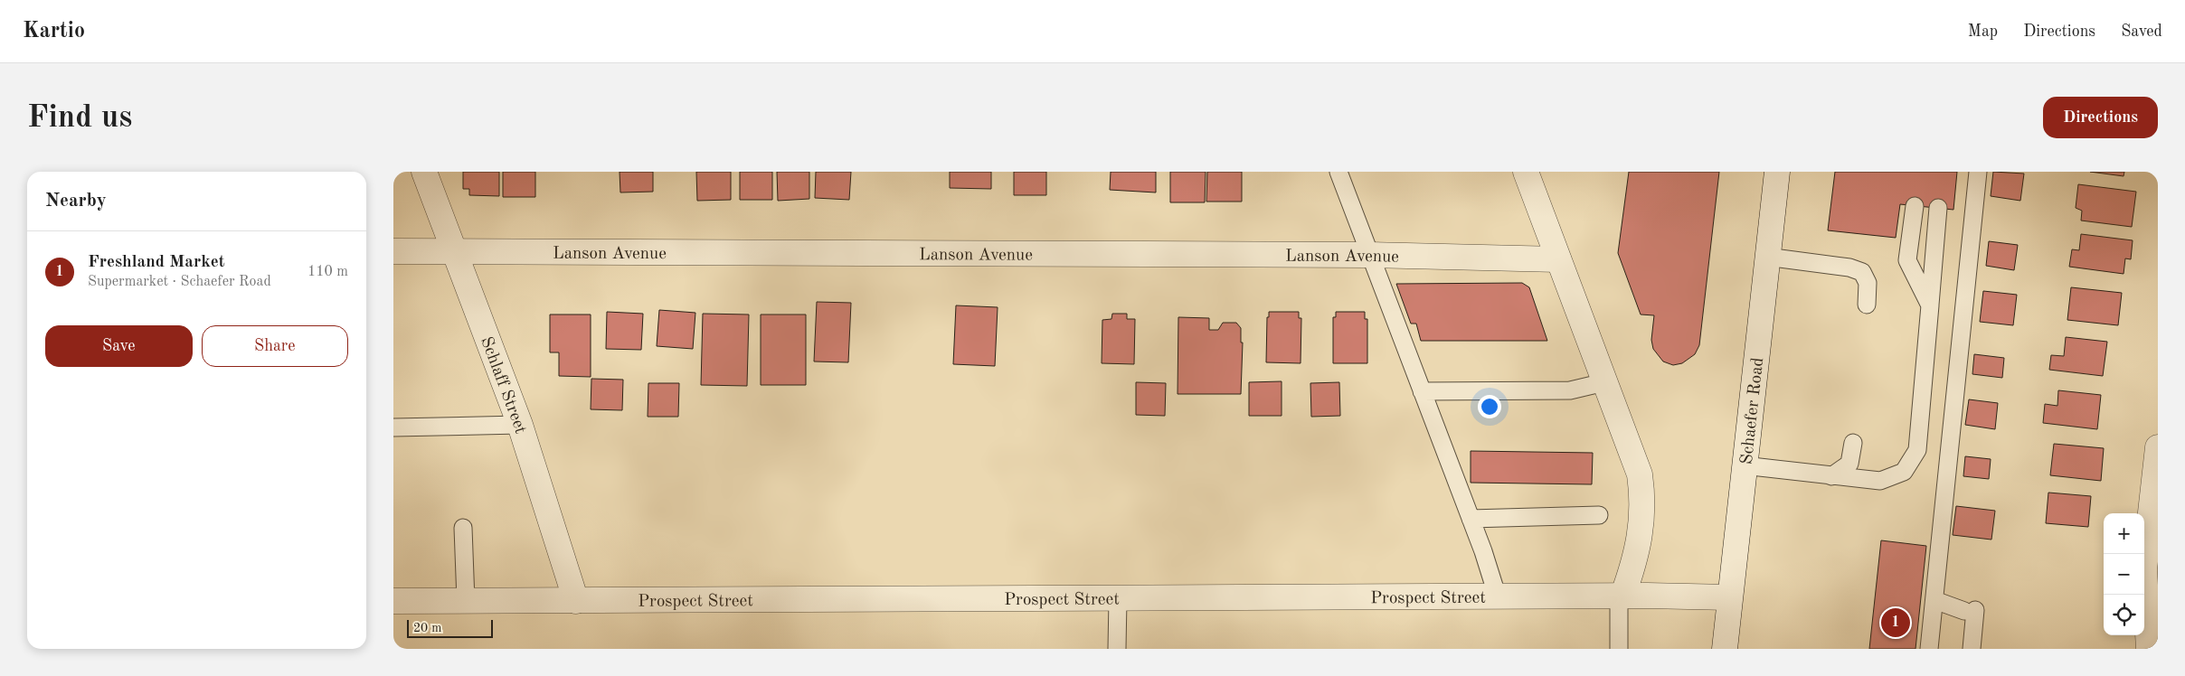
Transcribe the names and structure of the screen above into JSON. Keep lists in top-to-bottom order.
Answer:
{
  "streets": {
    "street": [
      "Lanson Avenue",
      "Schlaff Street",
      "Schaefer Road",
      "Prospect Street"
    ]
  },
  "crossings": [
    ["Lanson Avenue", "Schlaff Street"],
    ["Schlaff Street", "Prospect Street"],
    ["Schaefer Road", "Prospect Street"]
  ],
  "scale_bar": "20 m",
  "page": {
    "header": "Kartio",
    "nav": ["Map", "Directions", "Saved"],
    "buttons": [
      "Directions",
      ["Save", "Share"]
    ],
    "title": "Find us",
    "heading": "Nearby",
    "list": [
      {
        "mark": "1",
        "name": "Freshland Market",
        "note": "Supermarket · Schaefer Road",
        "value": "110 m"
      }
    ],
    "map_buttons": ["+", "−"],
    "pins": "1",
    "scale": "20 m"
  }
}
